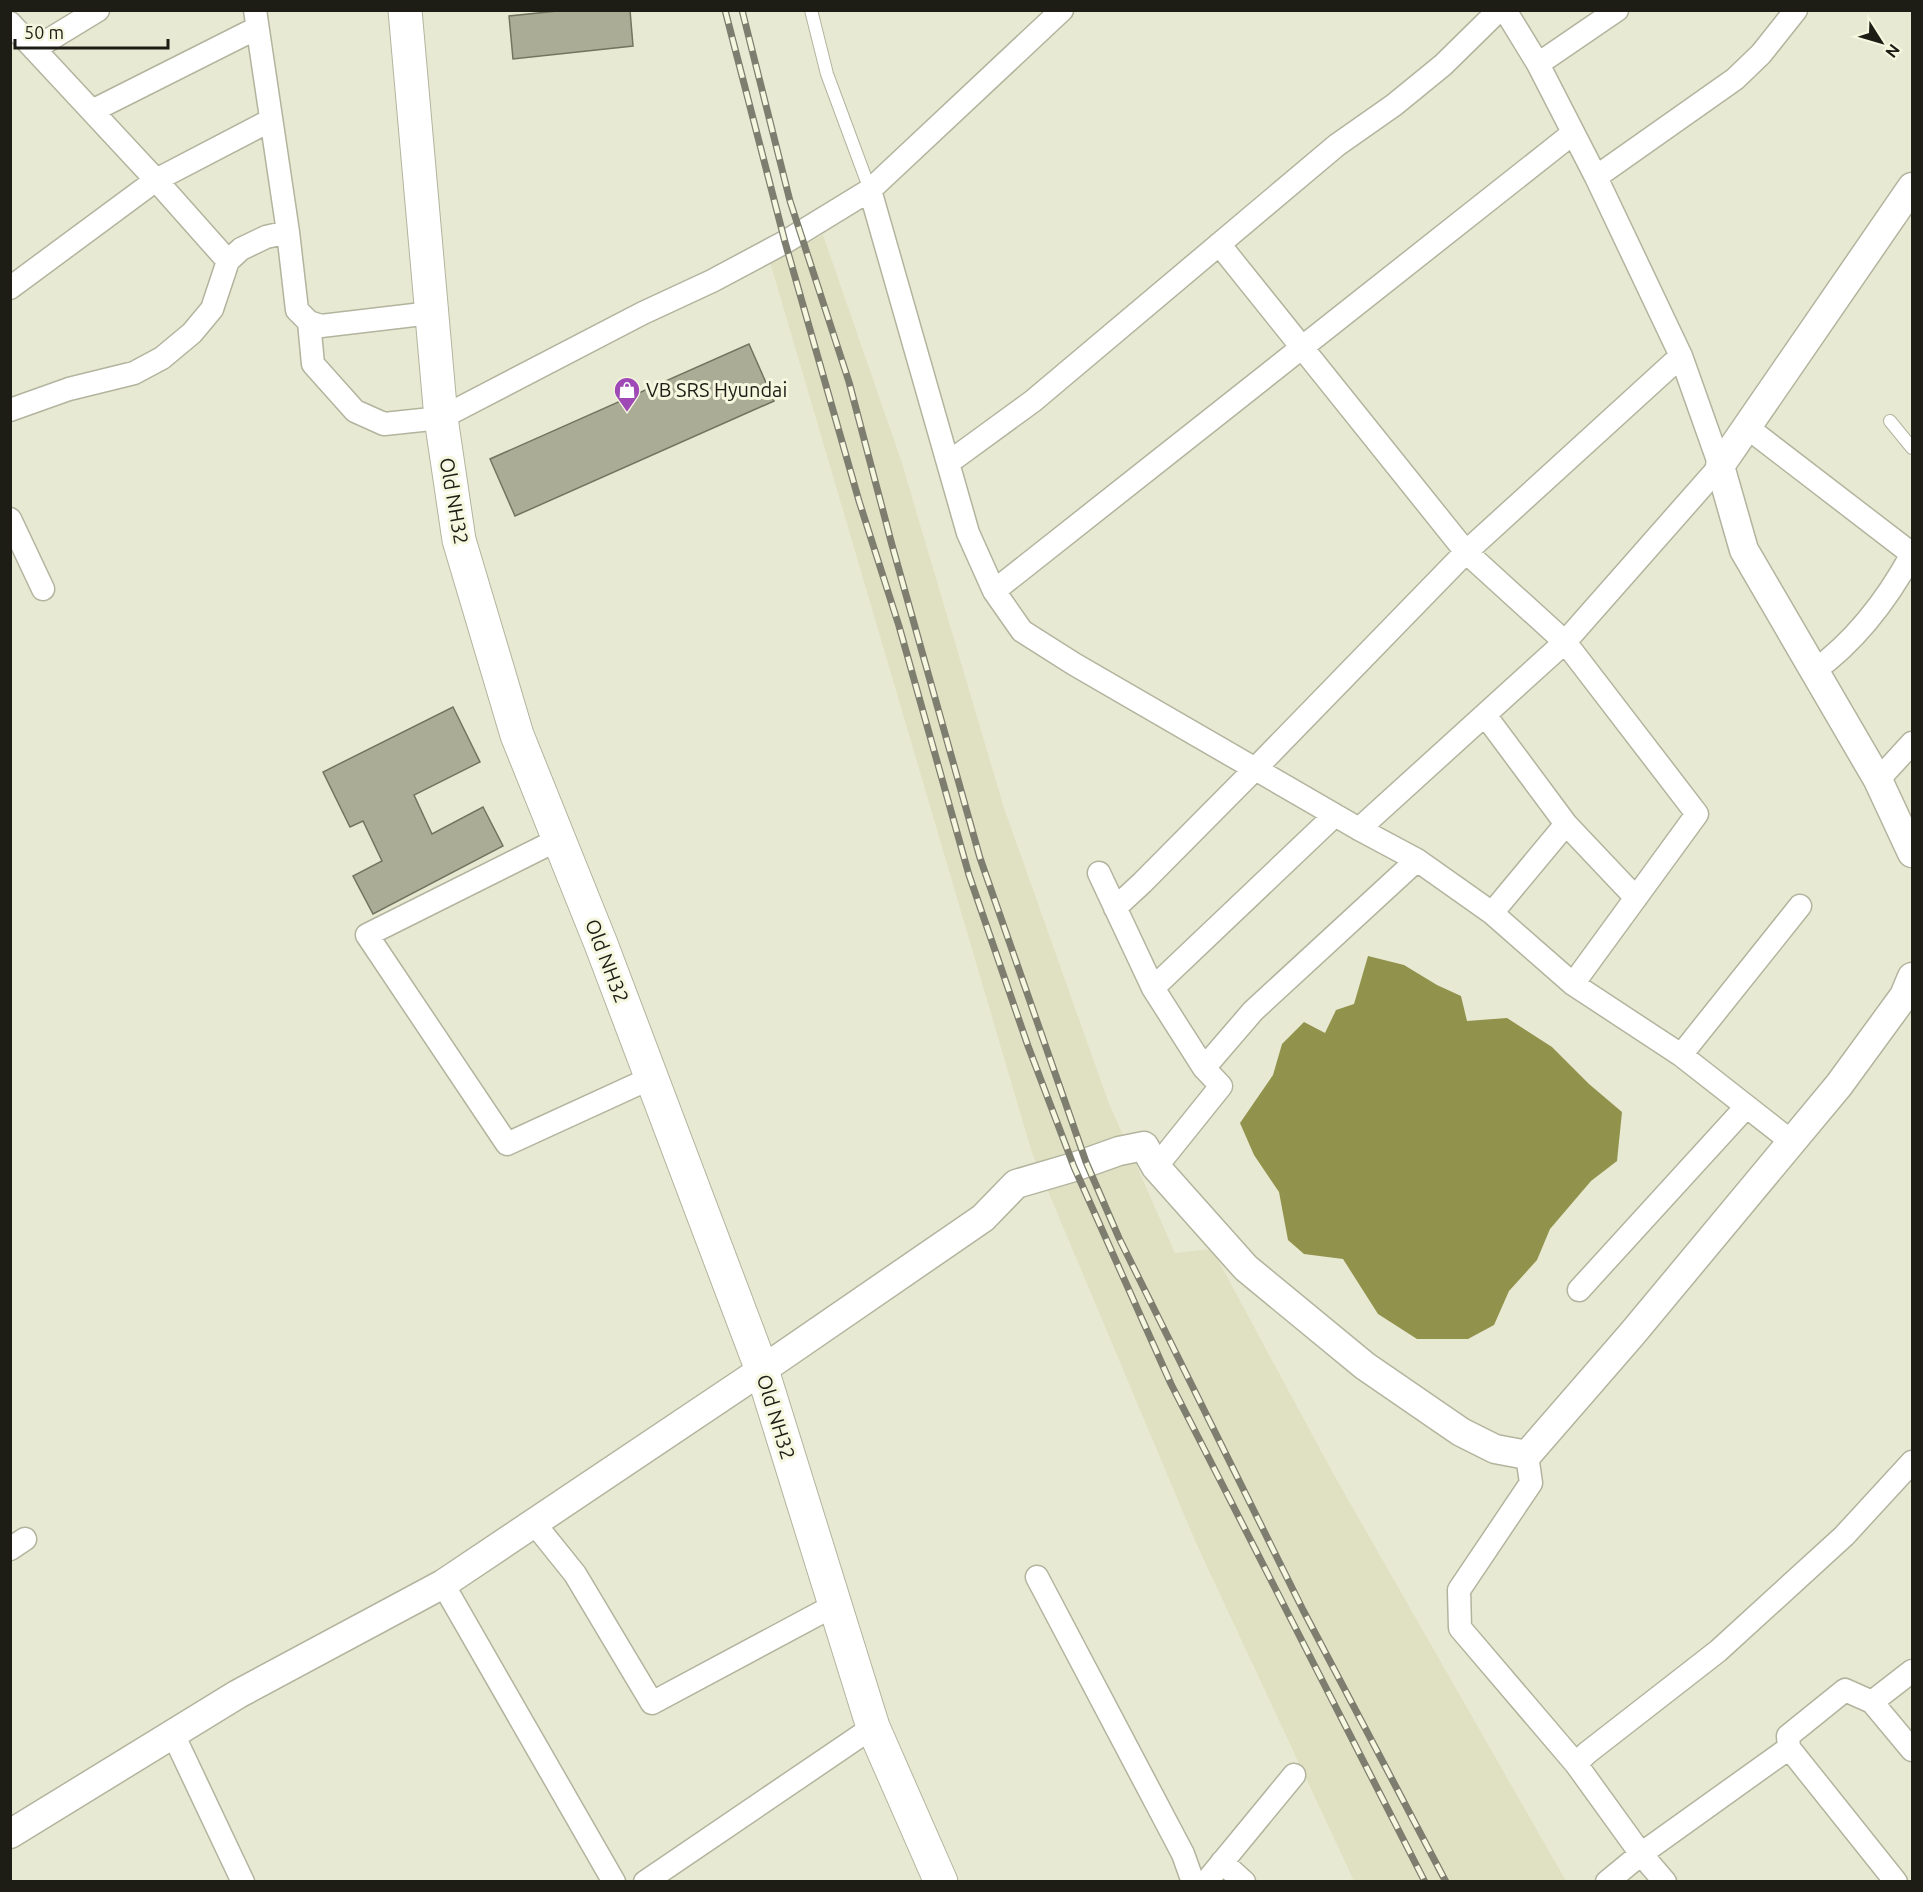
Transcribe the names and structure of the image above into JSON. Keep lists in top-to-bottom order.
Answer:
{
  "streets": {
    "main road": ["Old NH32"]
  },
  "places": {
    "shop": ["VB SRS Hyundai"]
  },
  "scale_bar": "50 m",
  "north": "bottom right"
}
